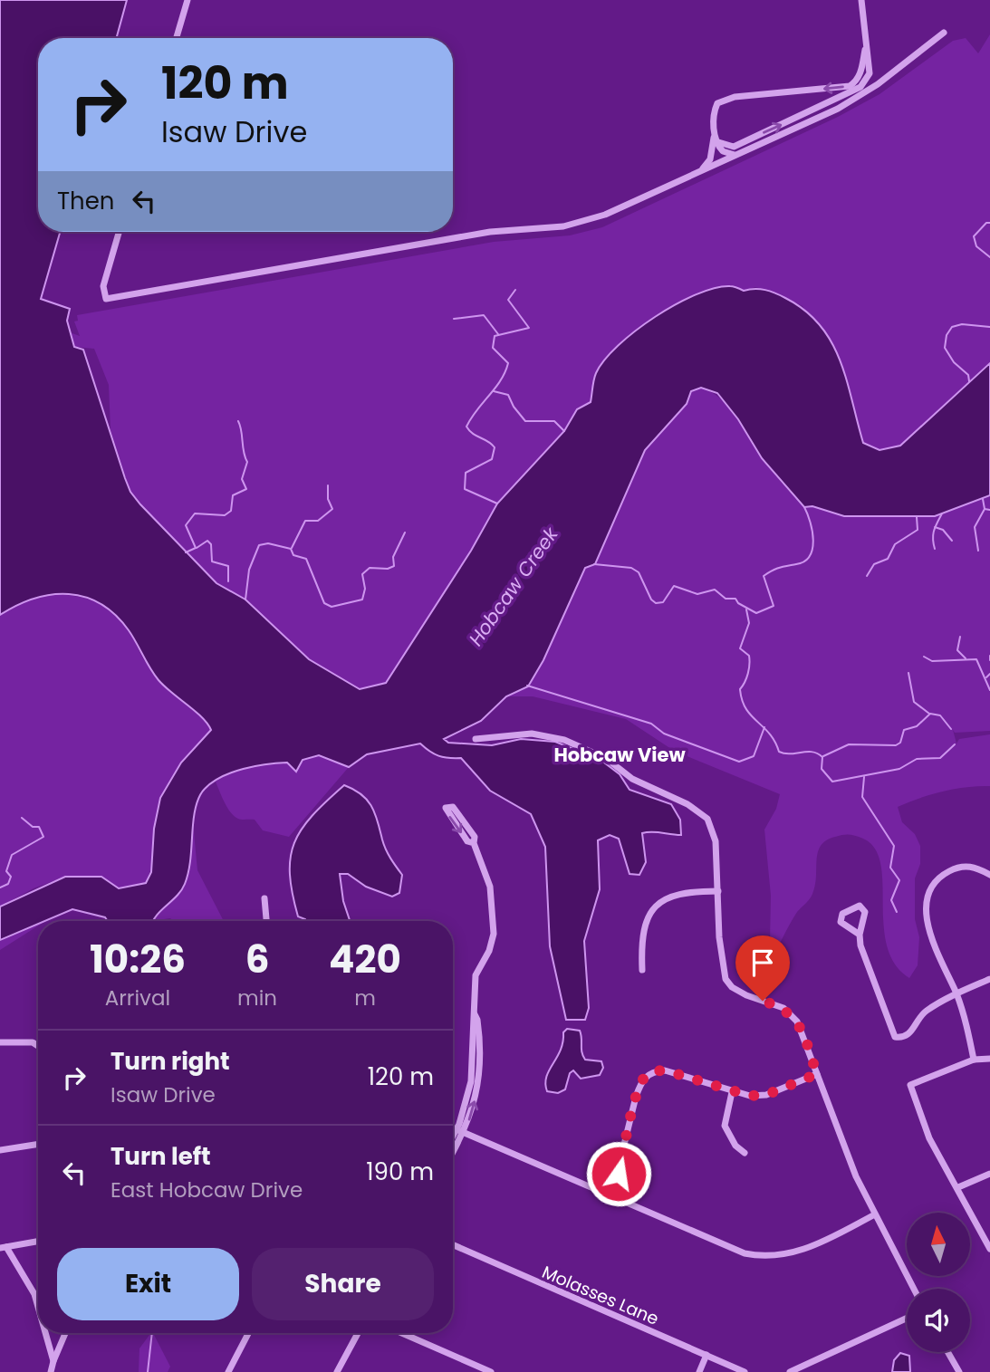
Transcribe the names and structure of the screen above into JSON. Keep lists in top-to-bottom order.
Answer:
{
  "streets": {
    "street": ["Molasses Lane"]
  },
  "districts": ["Hobcaw View"],
  "water": ["Hobcaw Creek"],
  "north": "top",
  "page": {
    "turn": ["120 m", "Isaw Drive"],
    "then": "Then",
    "eta": [
      "10:26",
      "Arrival",
      "6",
      "min",
      "420",
      "m"
    ],
    "list": [
      {
        "name": "Turn right",
        "note": "Isaw Drive",
        "value": "120 m"
      },
      {
        "name": "Turn left",
        "note": "East Hobcaw Drive",
        "value": "190 m"
      }
    ],
    "buttons": ["Exit", "Share"]
  }
}
